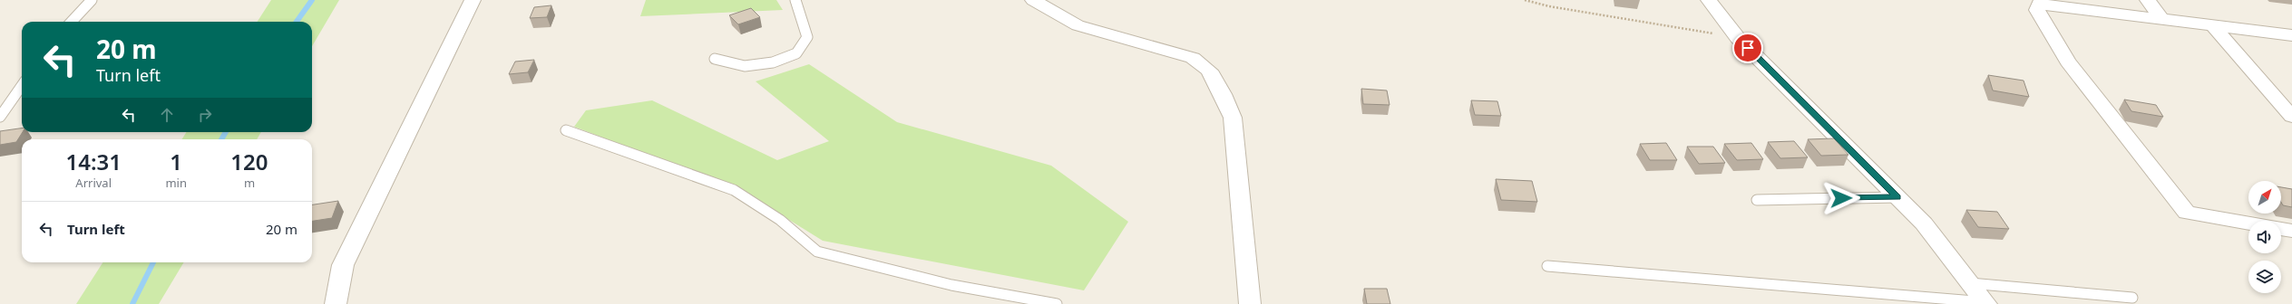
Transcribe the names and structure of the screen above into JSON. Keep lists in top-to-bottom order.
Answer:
{
  "north": "top right",
  "page": {
    "turn": ["20 m", "Turn left"],
    "eta": [
      "14:31",
      "Arrival",
      "1",
      "min",
      "120",
      "m"
    ],
    "list": [
      {
        "name": "Turn left",
        "value": "20 m"
      }
    ]
  }
}
